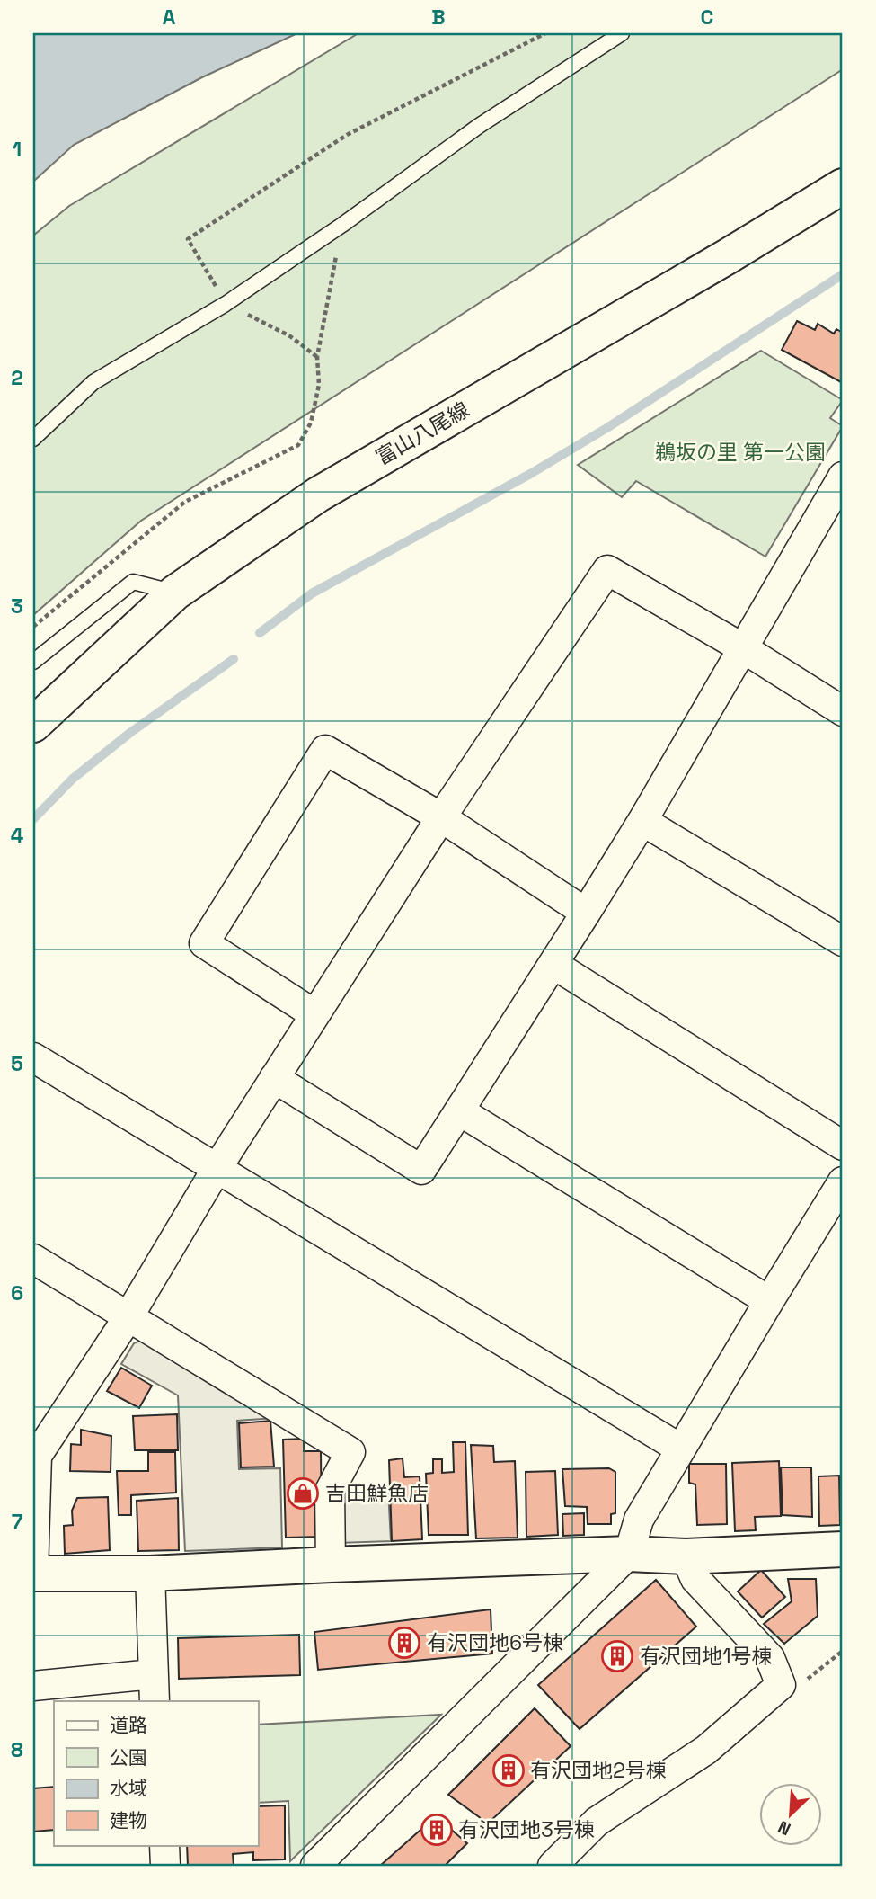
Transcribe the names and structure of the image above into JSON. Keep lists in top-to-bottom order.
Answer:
{
  "streets": {
    "main road": ["富山八尾線"]
  },
  "parks": ["鵜坂の里 第一公園"],
  "places": {
    "shop": ["吉田鮮魚店"],
    "building": [
      "有沢団地6号棟",
      "有沢団地1号棟",
      "有沢団地2号棟",
      "有沢団地3号棟"
    ]
  },
  "legend": [
    "道路",
    "公園",
    "水域",
    "建物"
  ],
  "north": "bottom left",
  "grid": {
    "columns": ["A", "B", "C"],
    "rows": [
      "1",
      "2",
      "3",
      "4",
      "5",
      "6",
      "7",
      "8"
    ]
  }
}
